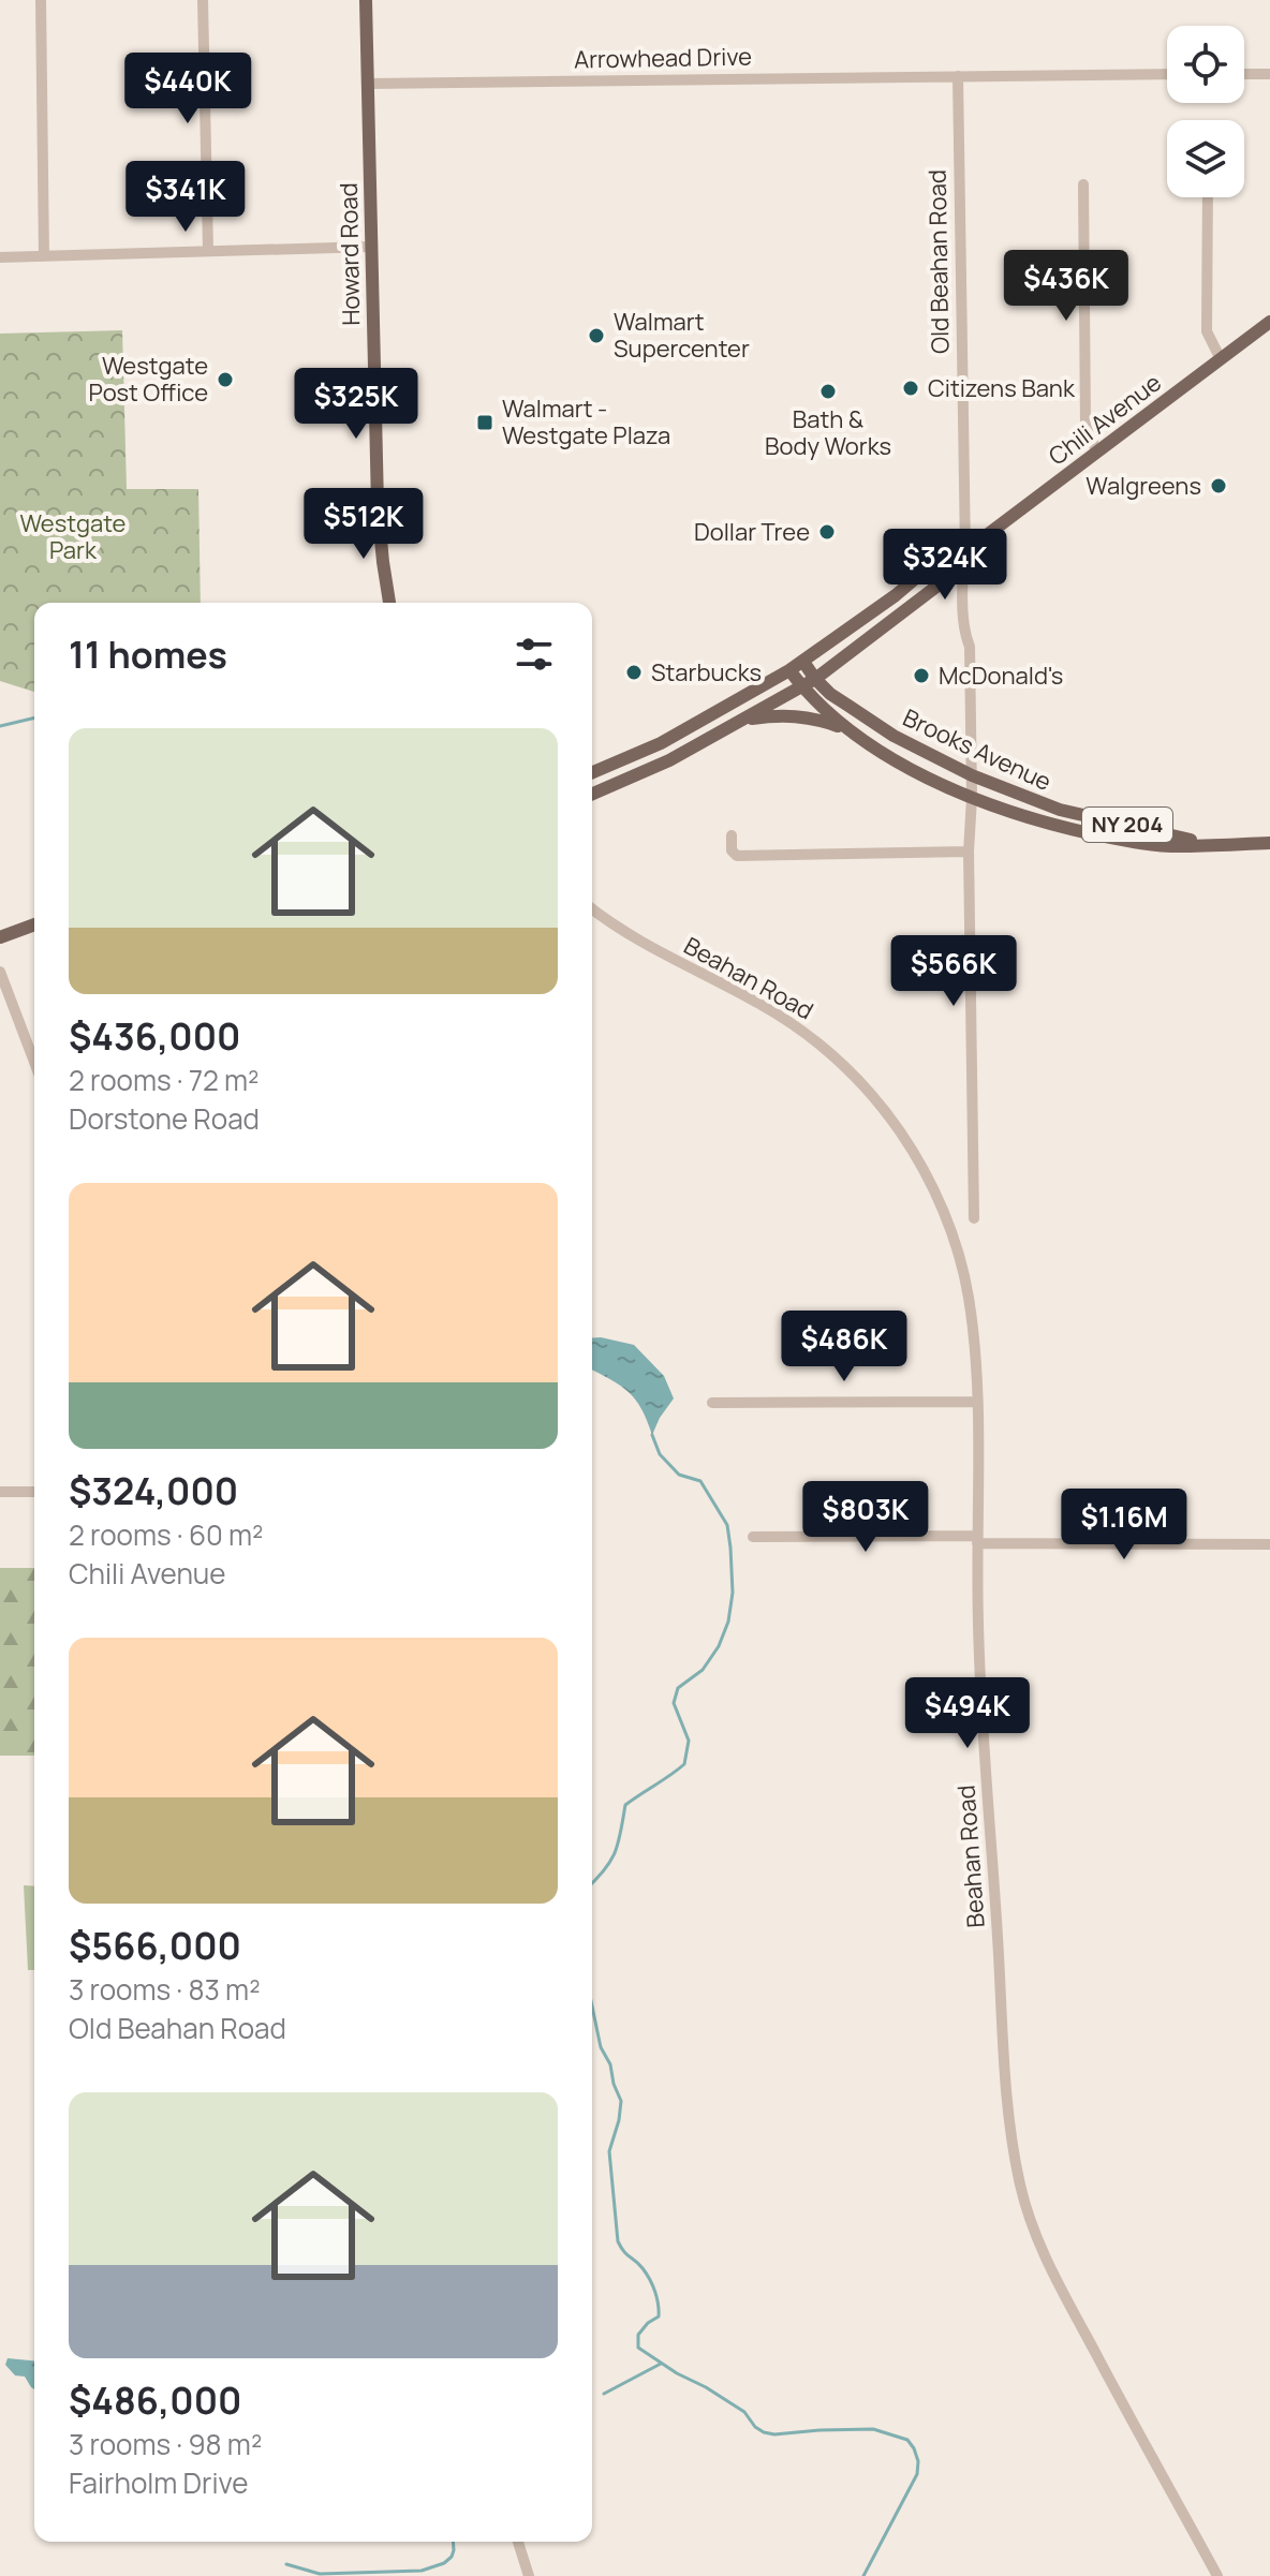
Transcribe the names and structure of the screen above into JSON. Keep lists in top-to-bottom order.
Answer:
{
  "streets": {
    "main road": [
      "Howard Road",
      "Chili Avenue",
      "Brooks Avenue",
      "NY 204"
    ],
    "street": ["Arrowhead Drive", "Old Beahan Road", "Beahan Road"]
  },
  "crossings": [
    ["Arrowhead Drive", "Howard Road"],
    ["Arrowhead Drive", "Old Beahan Road"],
    ["Old Beahan Road", "Chili Avenue"],
    ["Old Beahan Road", "Brooks Avenue"],
    ["Chili Avenue", "Brooks Avenue"],
    ["Chili Avenue", "NY 204"],
    ["Brooks Avenue", "NY 204"]
  ],
  "parks": ["Westgate Park"],
  "places": {
    "other": [
      "Walmart Supercenter",
      "Westgate Post Office",
      "Citizens Bank",
      "Bath & Body Works",
      "Walgreens",
      "Dollar Tree",
      "Starbucks",
      "McDonald's"
    ],
    "transit": ["Walmart - Westgate Plaza"]
  },
  "page": {
    "price": [
      "$440K",
      "$341K",
      "$436K",
      "$325K",
      "$512K",
      "$324K",
      "$566K",
      "$486K",
      "$803K",
      "$1.16M",
      "$494K"
    ],
    "heading": "11 homes",
    "list": [
      {
        "name": "$436,000",
        "note": "2 rooms · 72 m² · Dorstone Road"
      },
      {
        "name": "$324,000",
        "note": "2 rooms · 60 m² · Chili Avenue"
      },
      {
        "name": "$566,000",
        "note": "3 rooms · 83 m² · Old Beahan Road"
      },
      {
        "name": "$486,000",
        "note": "3 rooms · 98 m² · Fairholm Drive"
      }
    ]
  }
}
